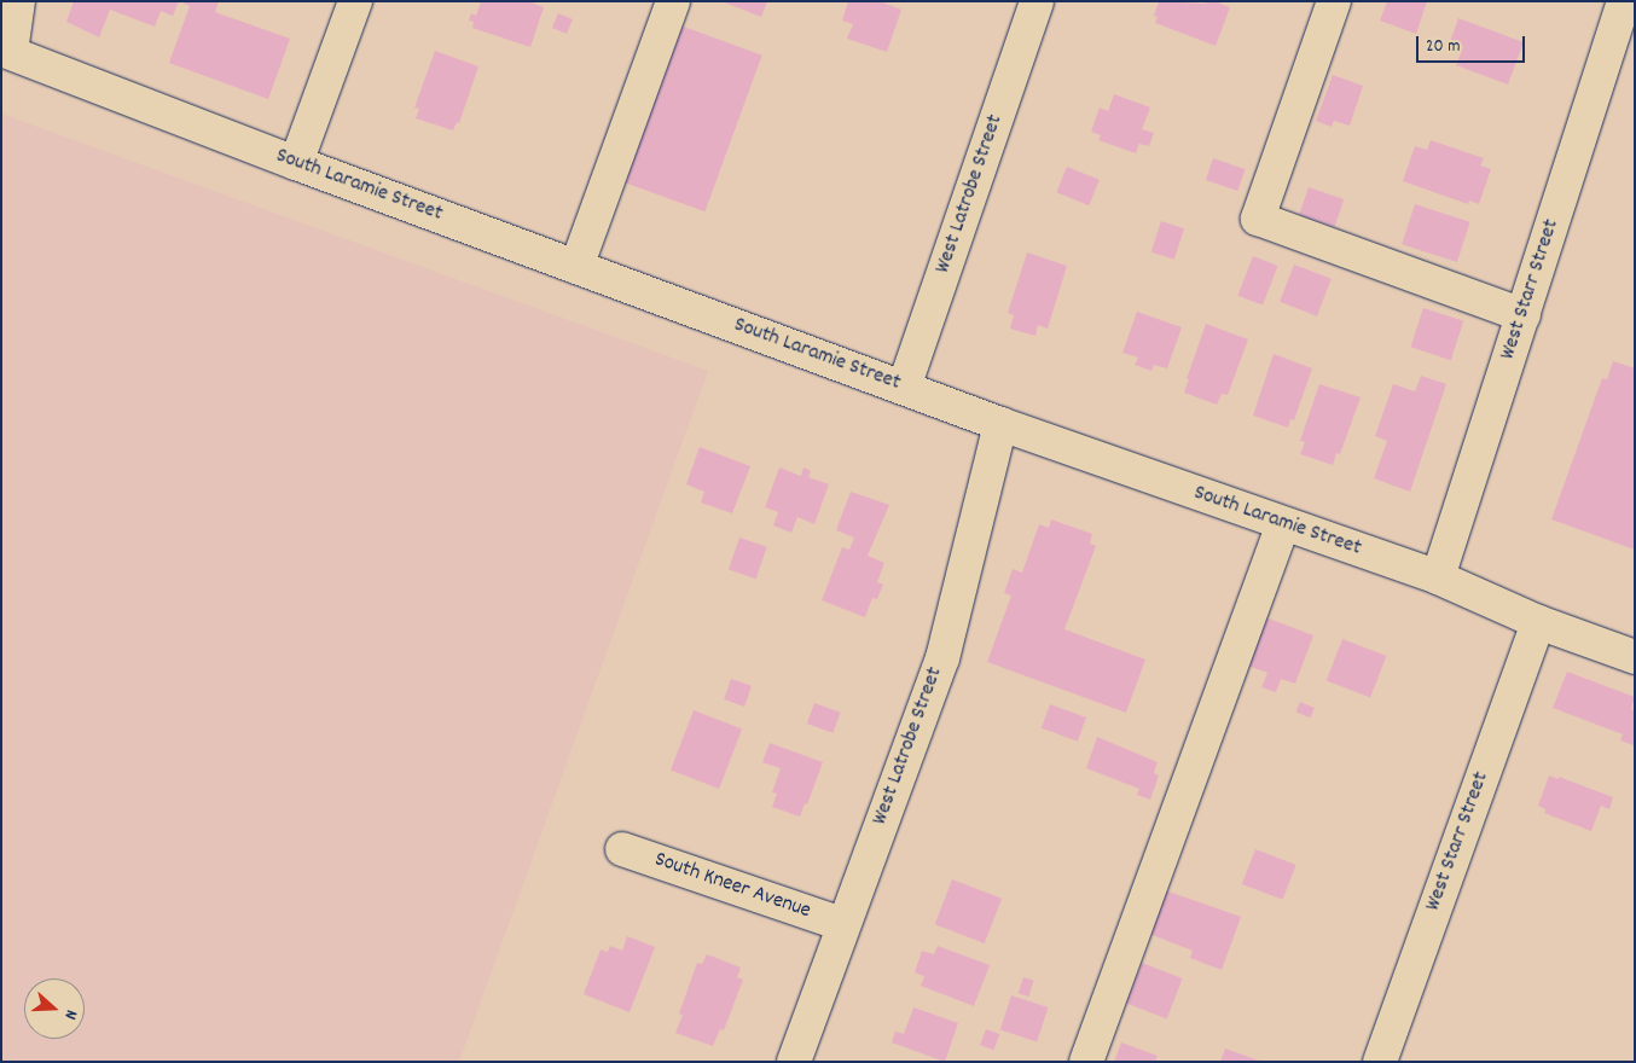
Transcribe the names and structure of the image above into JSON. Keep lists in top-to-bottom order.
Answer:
{
  "streets": {
    "street": [
      "South Laramie Street",
      "West Latrobe Street",
      "West Starr Street",
      "South Kneer Avenue"
    ]
  },
  "crossings": [
    ["South Laramie Street", "West Latrobe Street"],
    ["South Laramie Street", "West Starr Street"],
    ["West Latrobe Street", "South Kneer Avenue"]
  ],
  "scale_bar": "20 m",
  "north": "right"
}
